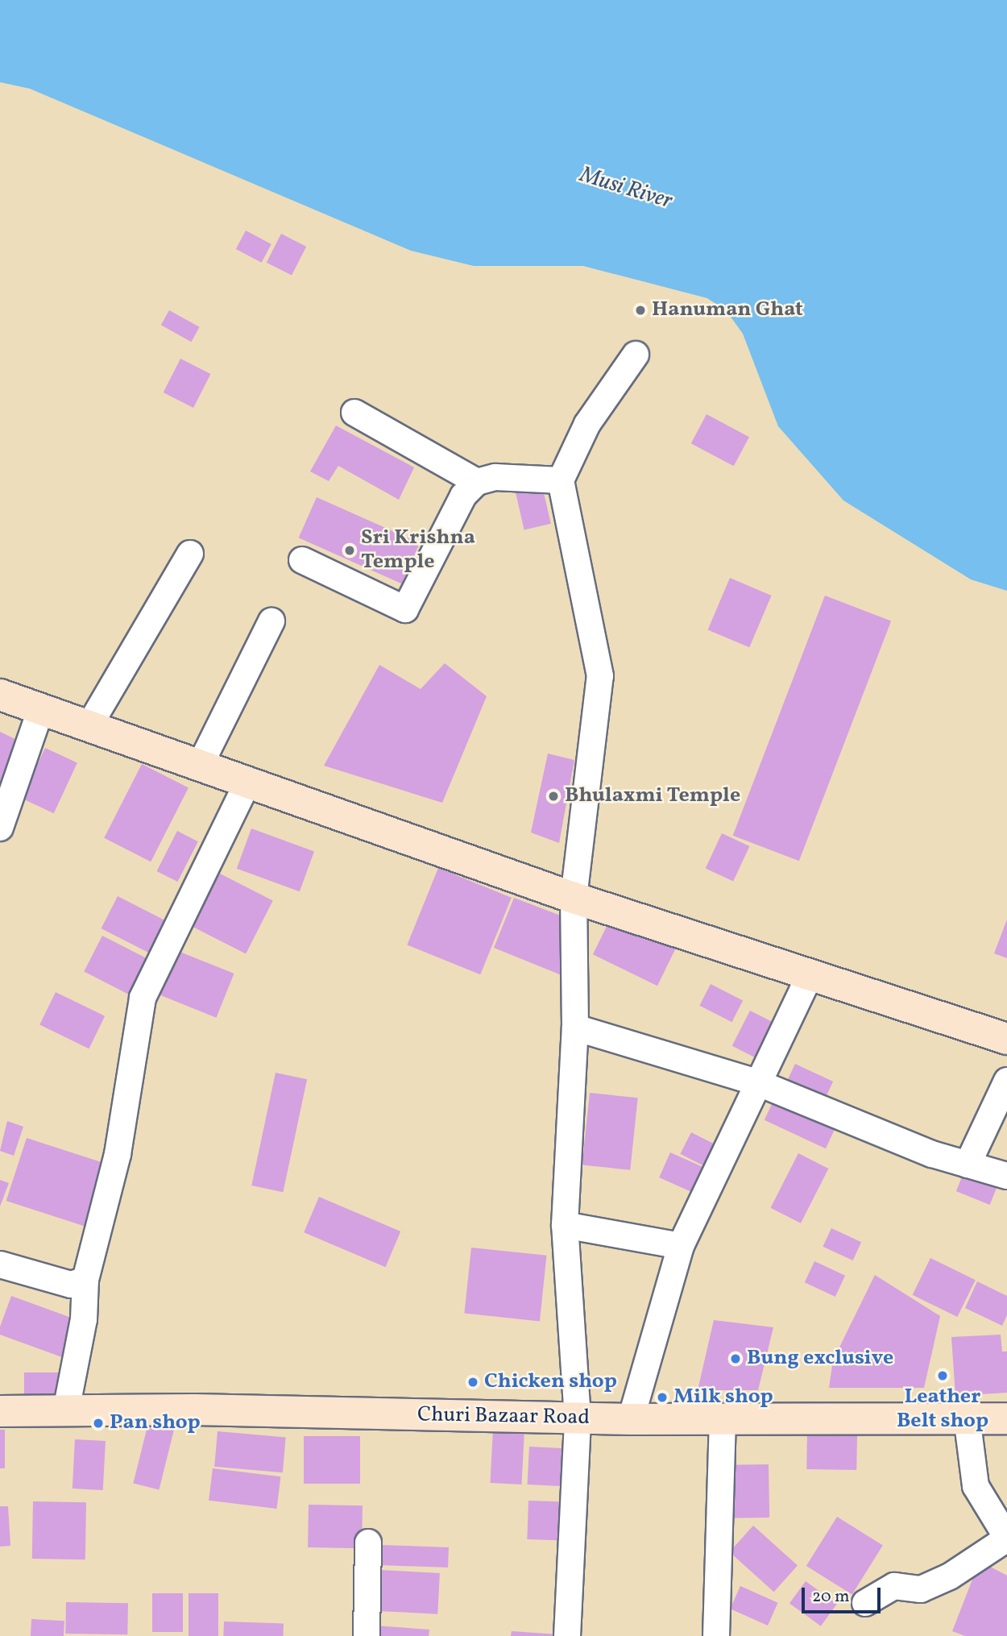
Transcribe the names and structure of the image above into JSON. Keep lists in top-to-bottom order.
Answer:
{
  "streets": {
    "main road": ["Churi Bazaar Road"]
  },
  "water": ["Musi River"],
  "places": [
    "Hanuman Ghat",
    "Sri Krishna Temple",
    "Bhulaxmi Temple",
    "Bung exclusive",
    "Leather Belt shop",
    "Chicken shop",
    "Milk shop",
    "Pan shop"
  ],
  "scale_bar": "20 m"
}
